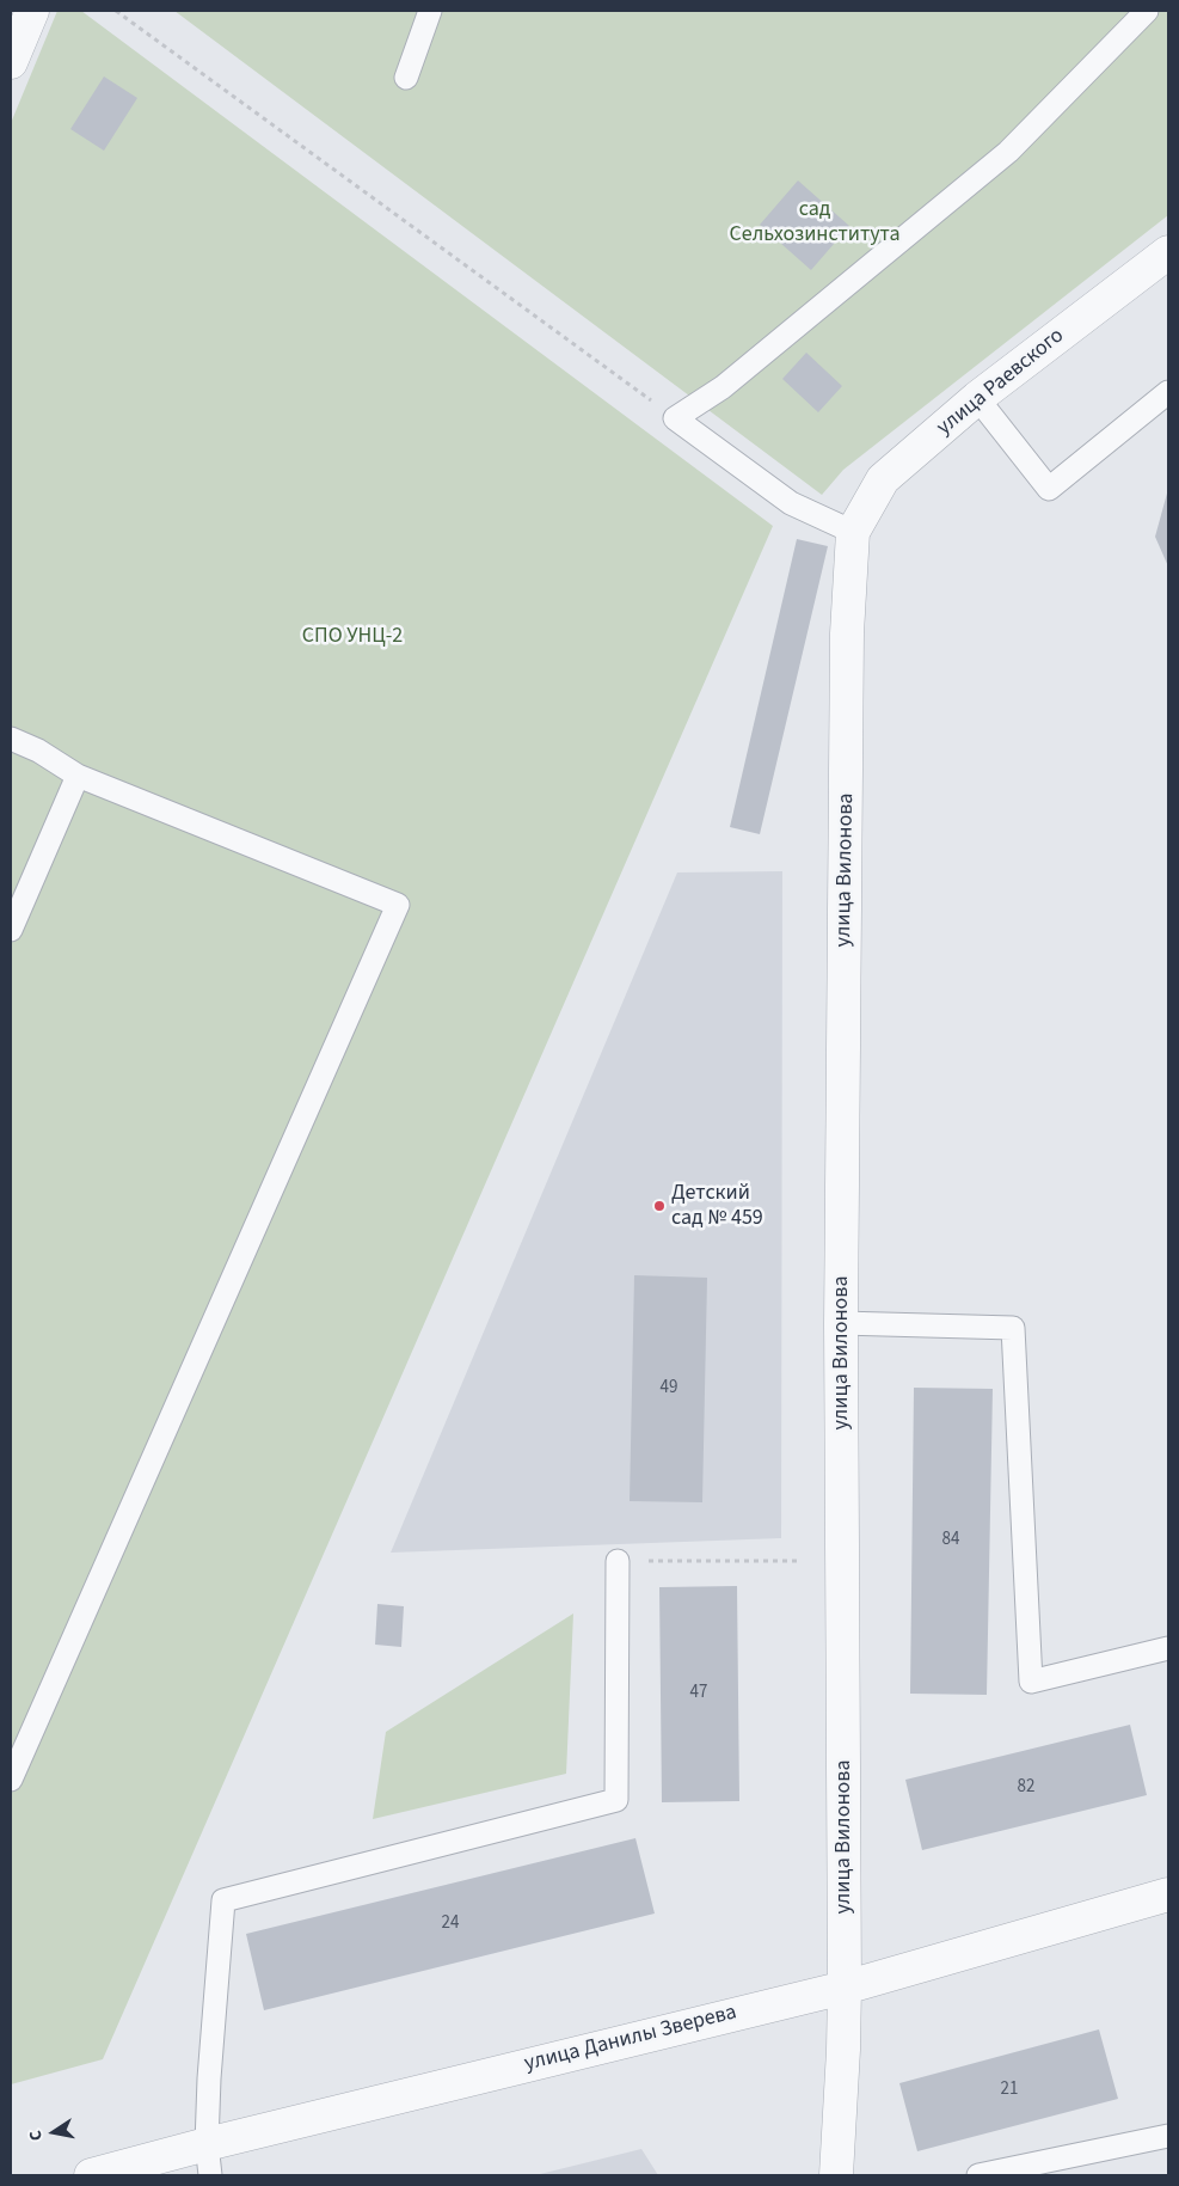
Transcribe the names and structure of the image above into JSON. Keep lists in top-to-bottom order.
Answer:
{
  "streets": {
    "street": ["улица Раевского", "улица Вилонова", "улица Данилы Зверева"]
  },
  "crossings": [
    ["улица Раевского", "улица Вилонова"],
    ["улица Вилонова", "улица Данилы Зверева"]
  ],
  "parks": ["сад Сельхозинститута", "СПО УНЦ-2"],
  "places": ["Детский сад № 459"],
  "house_numbers": [
    "49",
    "84",
    "47",
    "82",
    "24",
    "21"
  ],
  "north": "left"
}
